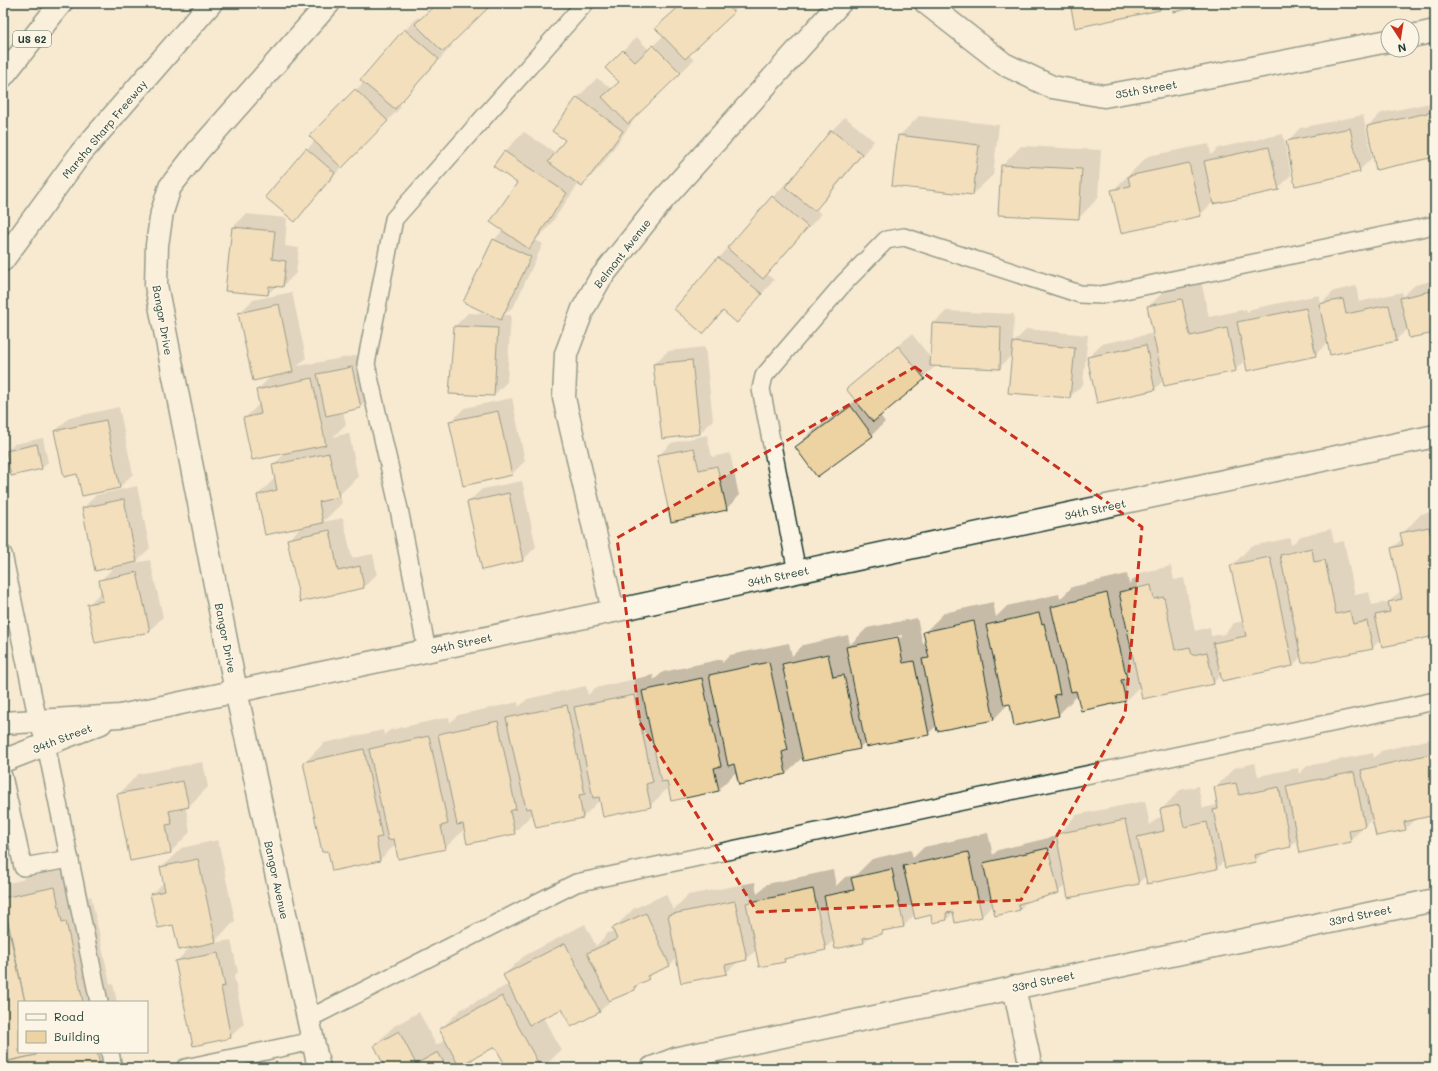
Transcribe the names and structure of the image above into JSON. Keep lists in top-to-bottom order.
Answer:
{
  "streets": {
    "main road": [
      "US 62",
      "35th Street",
      "Marsha Sharp Freeway",
      "Belmont Avenue",
      "Bangor Drive",
      "34th Street",
      "Bangor Avenue",
      "33rd Street"
    ]
  },
  "crossings": [
    ["Belmont Avenue", "34th Street"],
    ["Bangor Drive", "34th Street"],
    ["Bangor Drive", "Bangor Avenue"],
    ["34th Street", "Bangor Avenue"]
  ],
  "legend": ["Road", "Building"],
  "north": "bottom"
}
